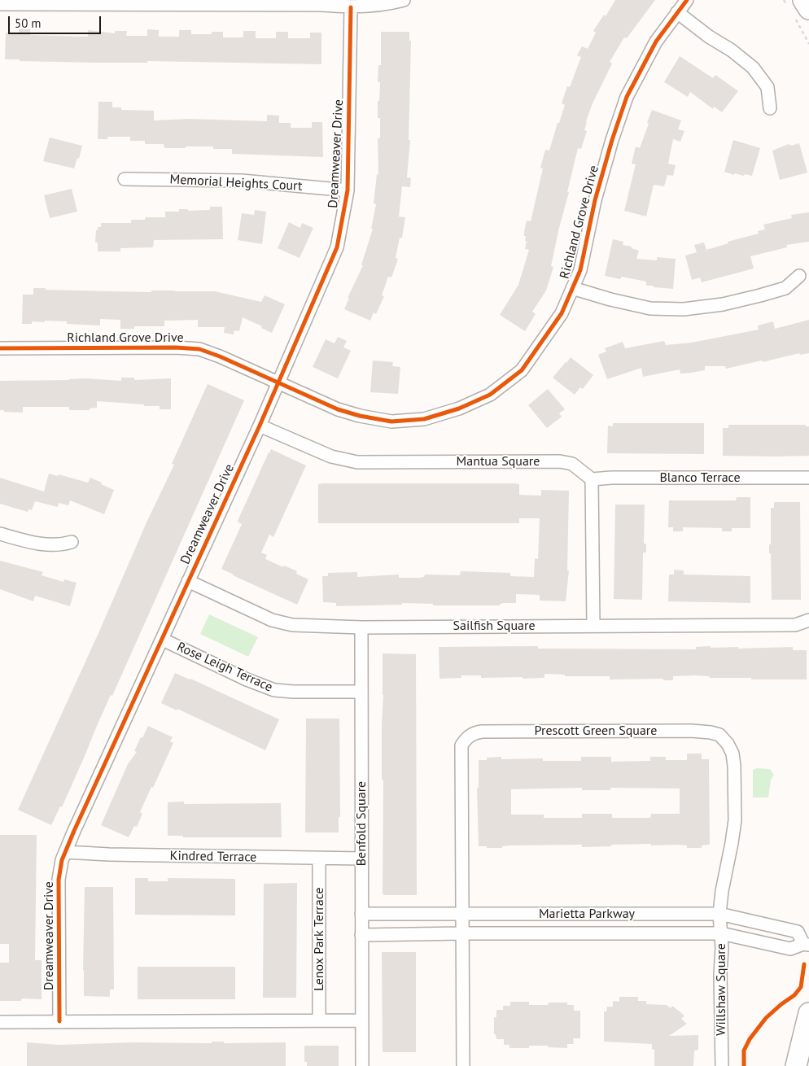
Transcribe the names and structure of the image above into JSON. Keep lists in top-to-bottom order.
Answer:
{
  "streets": {
    "street": [
      "Dreamweaver Drive",
      "Memorial Heights Court",
      "Richland Grove Drive",
      "Mantua Square",
      "Blanco Terrace",
      "Sailfish Square",
      "Rose Leigh Terrace",
      "Prescott Green Square",
      "Benfold Square",
      "Kindred Terrace",
      "Marietta Parkway",
      "Lenox Park Terrace",
      "Willshaw Square"
    ]
  },
  "crossings": [
    ["Dreamweaver Drive", "Memorial Heights Court"],
    ["Dreamweaver Drive", "Richland Grove Drive"],
    ["Dreamweaver Drive", "Mantua Square"],
    ["Dreamweaver Drive", "Sailfish Square"],
    ["Dreamweaver Drive", "Rose Leigh Terrace"],
    ["Dreamweaver Drive", "Kindred Terrace"],
    ["Mantua Square", "Blanco Terrace"],
    ["Sailfish Square", "Benfold Square"],
    ["Rose Leigh Terrace", "Benfold Square"],
    ["Prescott Green Square", "Marietta Parkway"],
    ["Prescott Green Square", "Willshaw Square"],
    ["Benfold Square", "Kindred Terrace"],
    ["Benfold Square", "Marietta Parkway"],
    ["Kindred Terrace", "Lenox Park Terrace"],
    ["Marietta Parkway", "Willshaw Square"]
  ],
  "scale_bar": "50 m"
}
